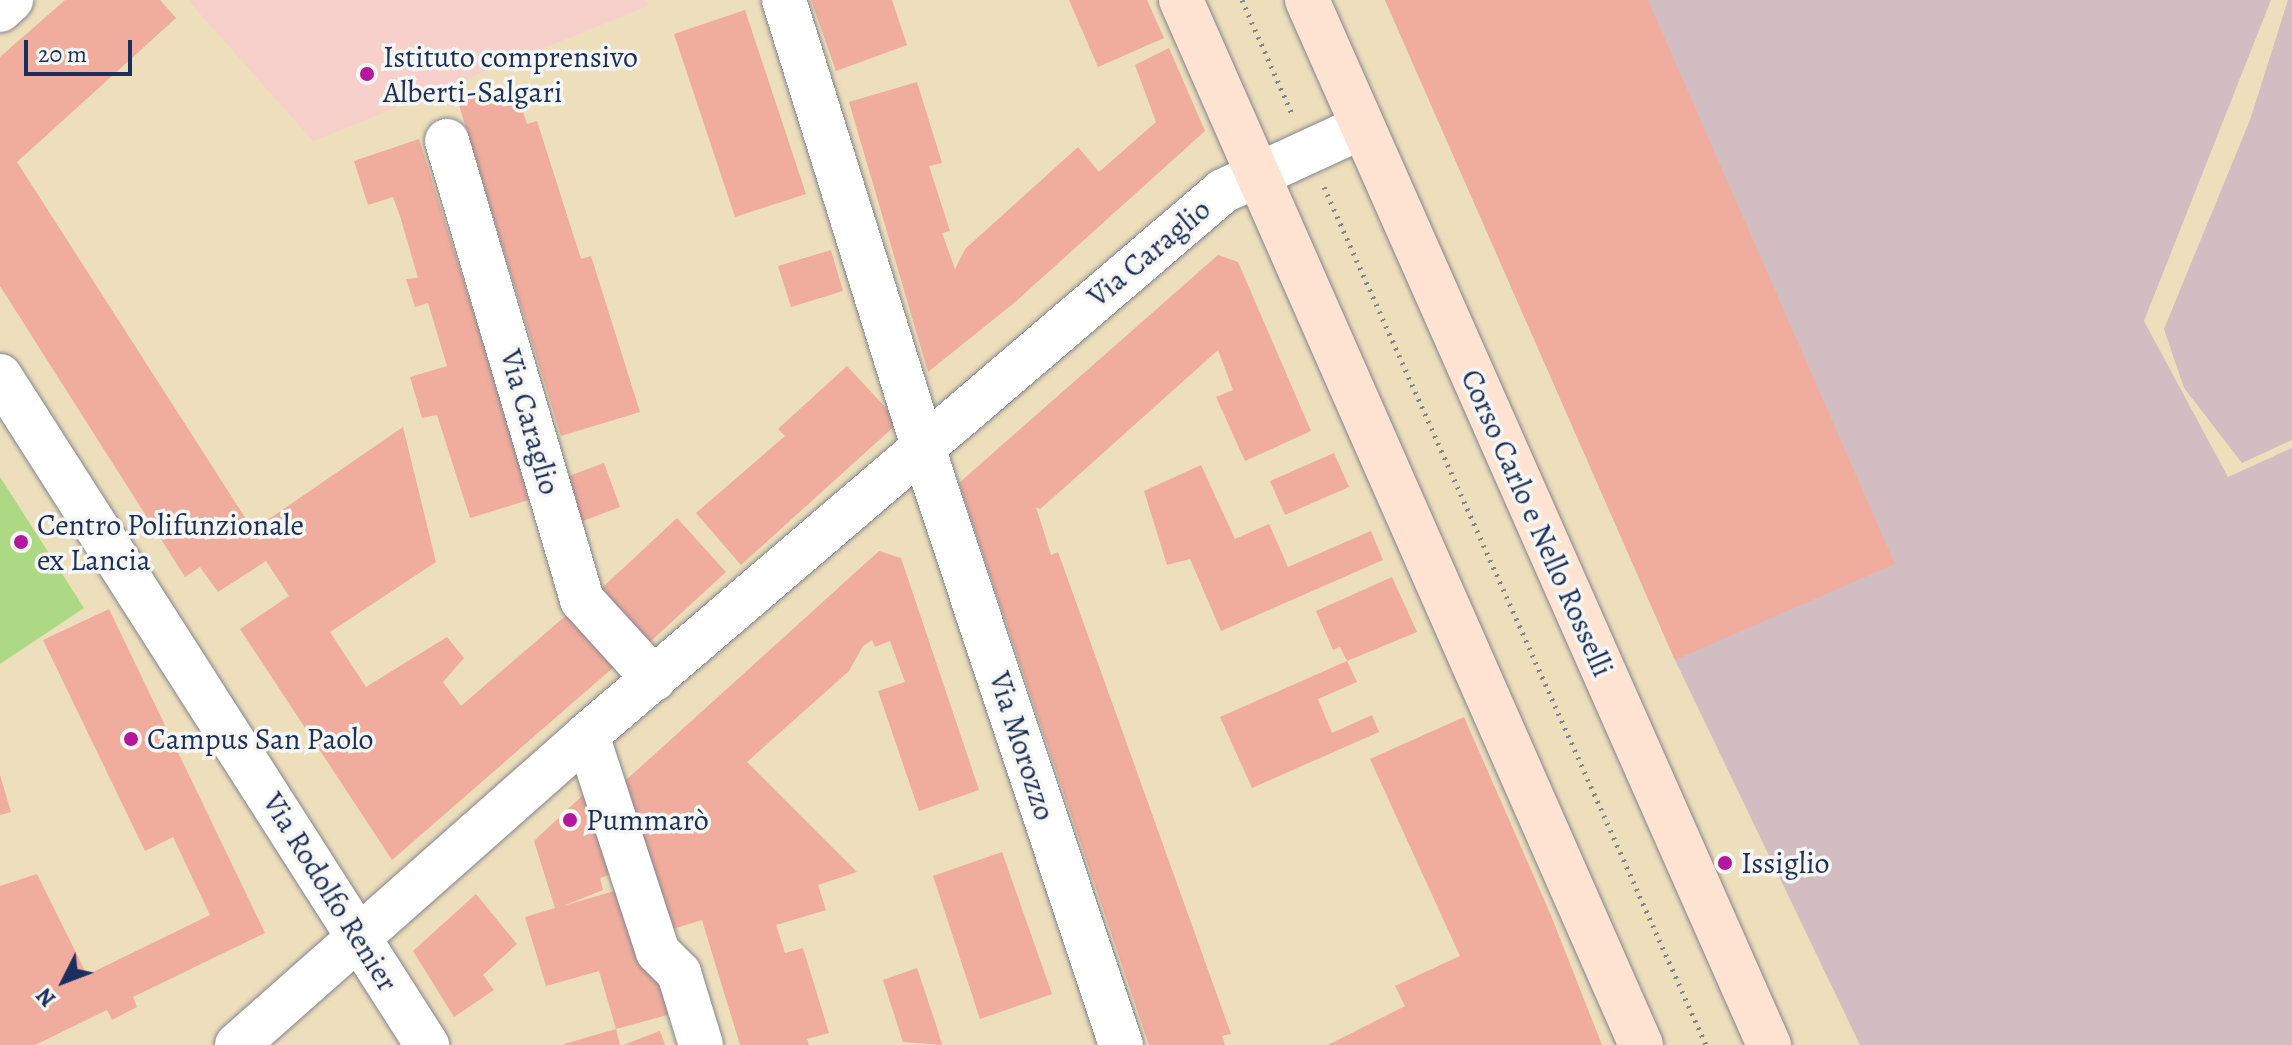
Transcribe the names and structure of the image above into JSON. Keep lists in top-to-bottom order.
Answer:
{
  "streets": {
    "street": [
      "Via Caraglio",
      "Corso Carlo e Nello Rosselli",
      "Via Morozzo",
      "Via Rodolfo Renier"
    ]
  },
  "crossings": [
    ["Via Caraglio", "Corso Carlo e Nello Rosselli"],
    ["Via Caraglio", "Via Morozzo"],
    ["Via Caraglio", "Via Rodolfo Renier"]
  ],
  "places": [
    "Istituto comprensivo Alberti-Salgari",
    "Centro Polifunzionale ex Lancia",
    "Campus San Paolo",
    "Pummarò",
    "Issiglio"
  ],
  "scale_bar": "20 m",
  "north": "bottom left"
}
